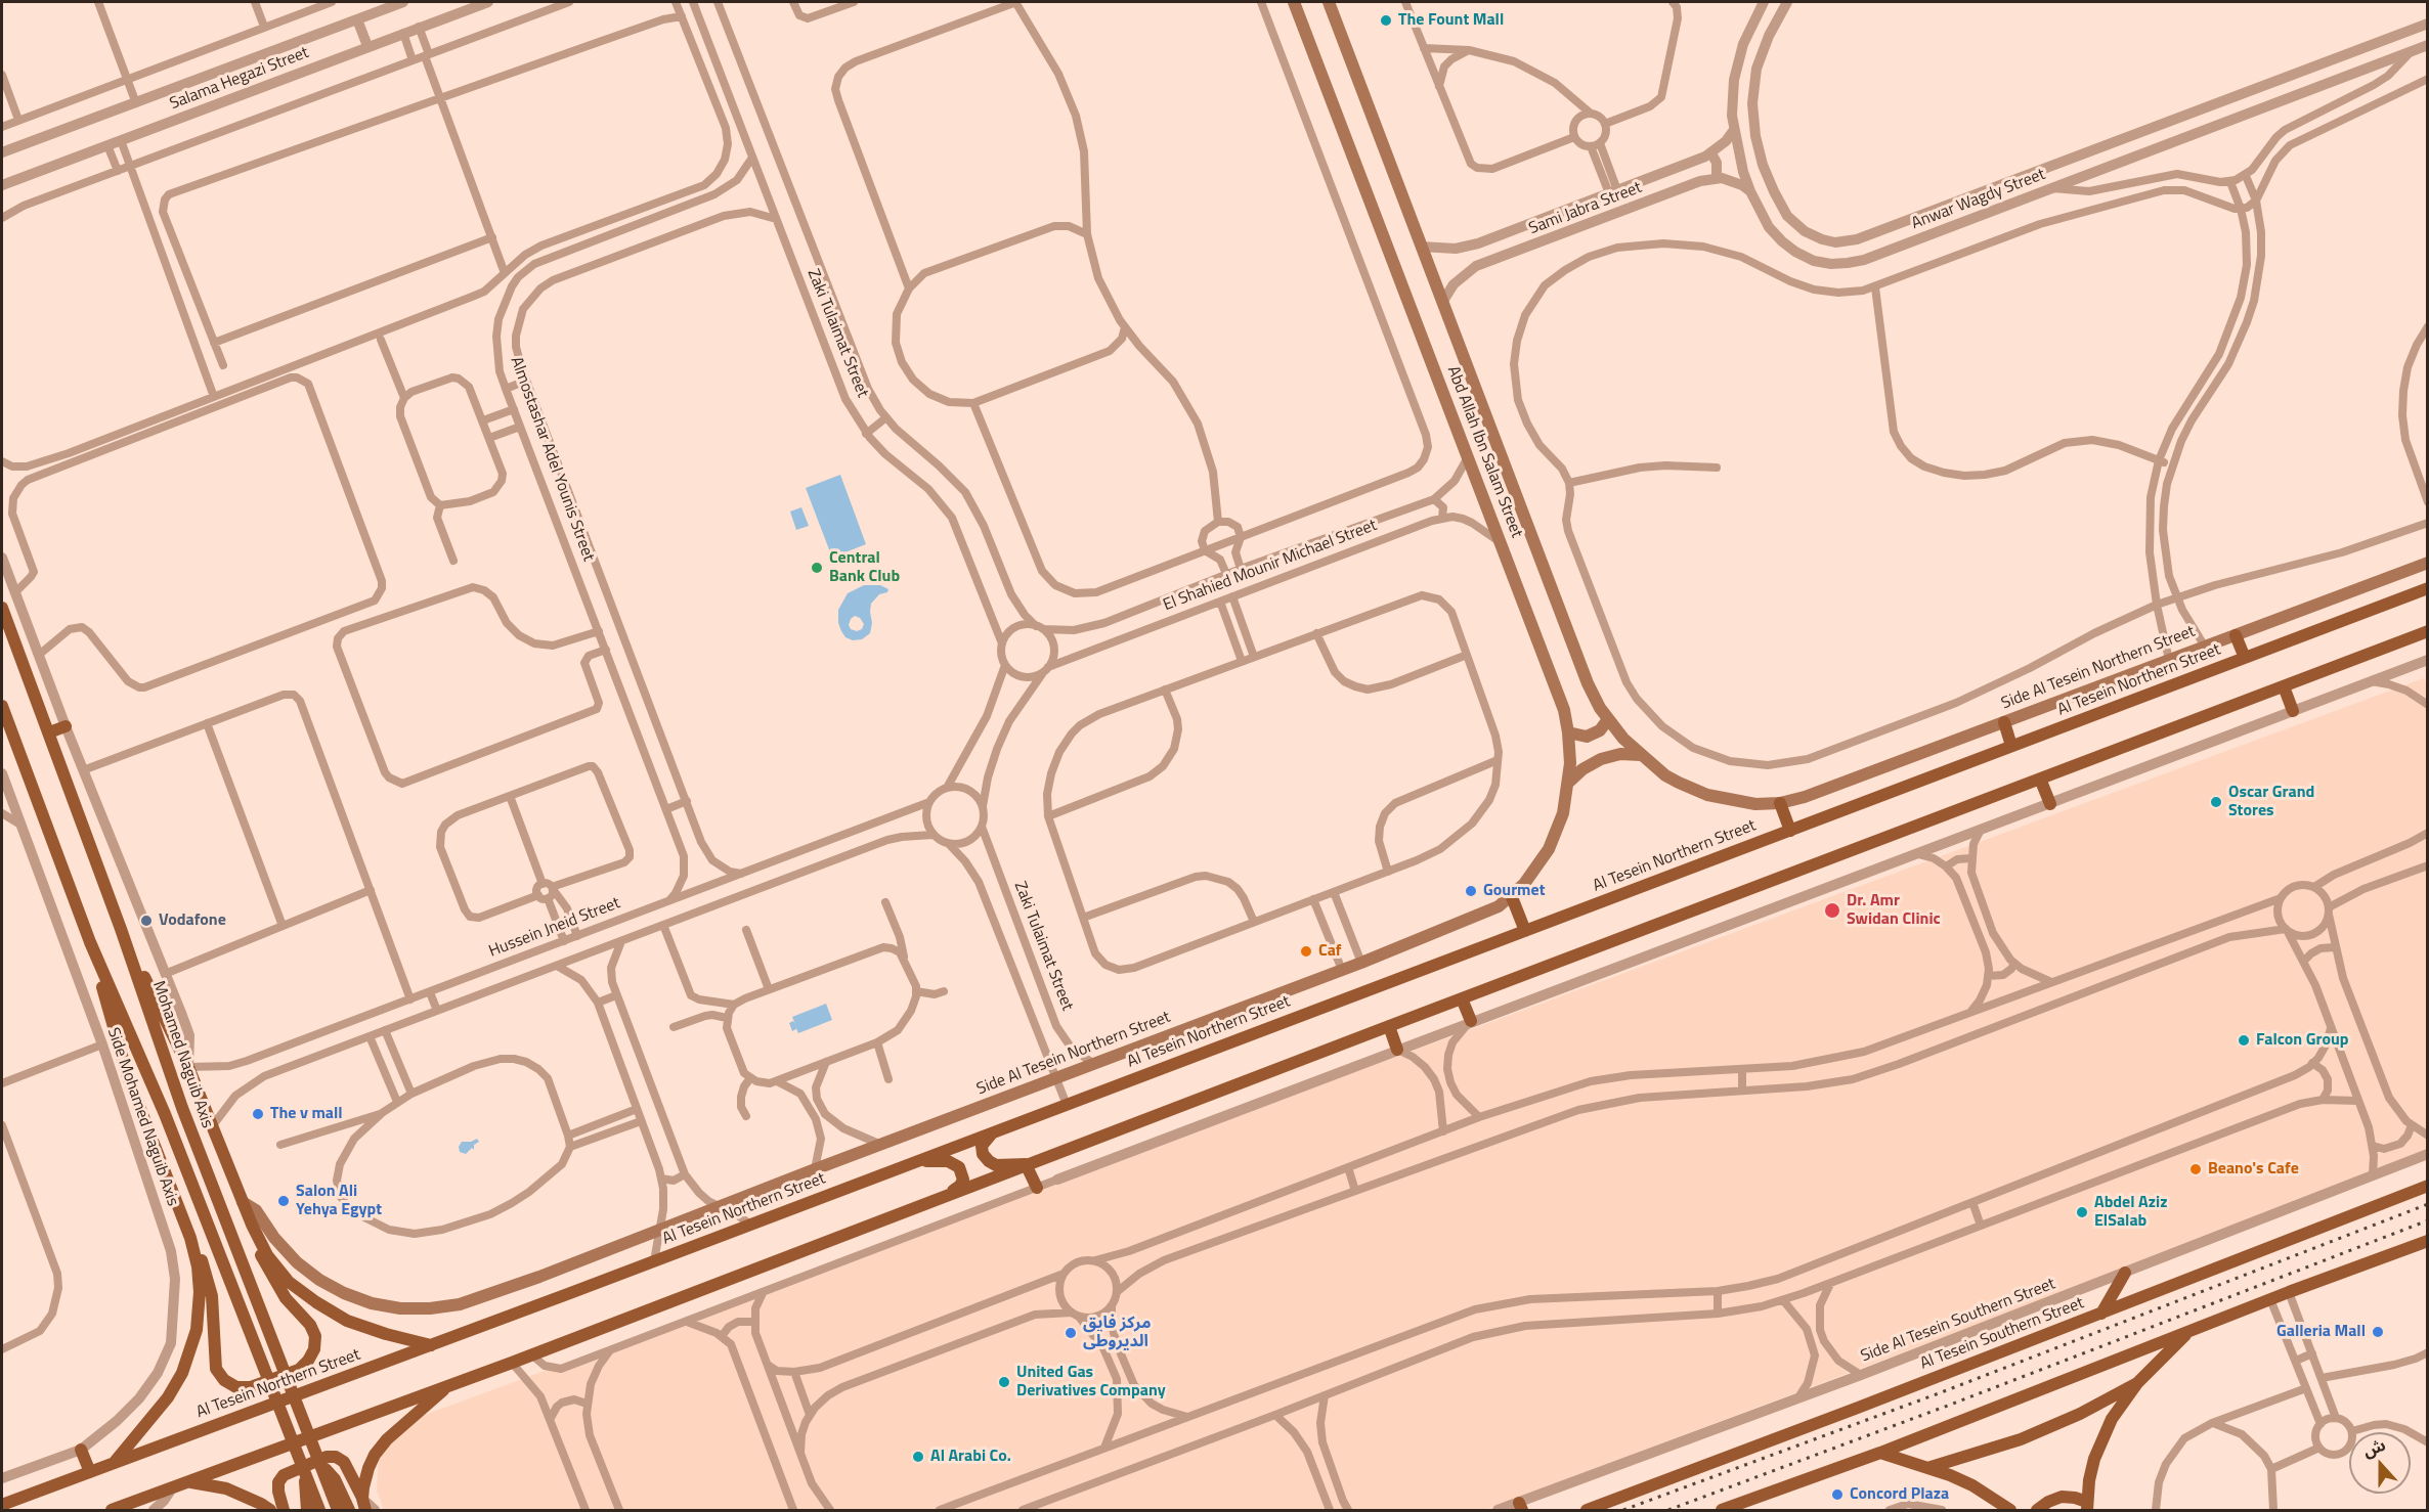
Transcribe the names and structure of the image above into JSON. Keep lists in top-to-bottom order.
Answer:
{
  "streets": {
    "main road": [
      "Abd Allah Ibn Salam Street",
      "Side Al Tesein Northern Street",
      "Al Tesein Northern Street",
      "Mohamed Naguib Axis",
      "Al Tesein Southern Street"
    ],
    "street": [
      "Salama Hegazi Street",
      "Anwar Wagdy Street",
      "Sami Jabra Street",
      "Zaki Tulaimat Street",
      "Almostashar Adel Younis Street",
      "El Shahied Mounir Michael Street",
      "Hussein Jneid Street",
      "Side Mohamed Naguib Axis",
      "Side Al Tesein Southern Street"
    ]
  },
  "crossings": [
    ["Anwar Wagdy Street", "Sami Jabra Street"],
    ["Sami Jabra Street", "Abd Allah Ibn Salam Street"],
    ["Zaki Tulaimat Street", "Almostashar Adel Younis Street"],
    ["Zaki Tulaimat Street", "El Shahied Mounir Michael Street"],
    ["Zaki Tulaimat Street", "Side Al Tesein Northern Street"],
    ["Zaki Tulaimat Street", "Hussein Jneid Street"],
    ["Abd Allah Ibn Salam Street", "El Shahied Mounir Michael Street"],
    ["Abd Allah Ibn Salam Street", "Side Al Tesein Northern Street"],
    ["Almostashar Adel Younis Street", "Hussein Jneid Street"]
  ],
  "places": [
    "The Fount Mall",
    "Central Bank Club",
    "Oscar Grand Stores",
    "Gourmet",
    "Dr. Amr Swidan Clinic",
    "Vodafone",
    "Caf",
    "Falcon Group",
    "The v mall",
    "Beano's Cafe",
    "Salon Ali Yehya Egypt",
    "Abdel Aziz ElSalab",
    "Galleria Mall",
    "مركز فايق الديروطى",
    "United Gas Derivatives Company",
    "Al Arabi Co.",
    "Concord Plaza"
  ],
  "north": "top"
}
